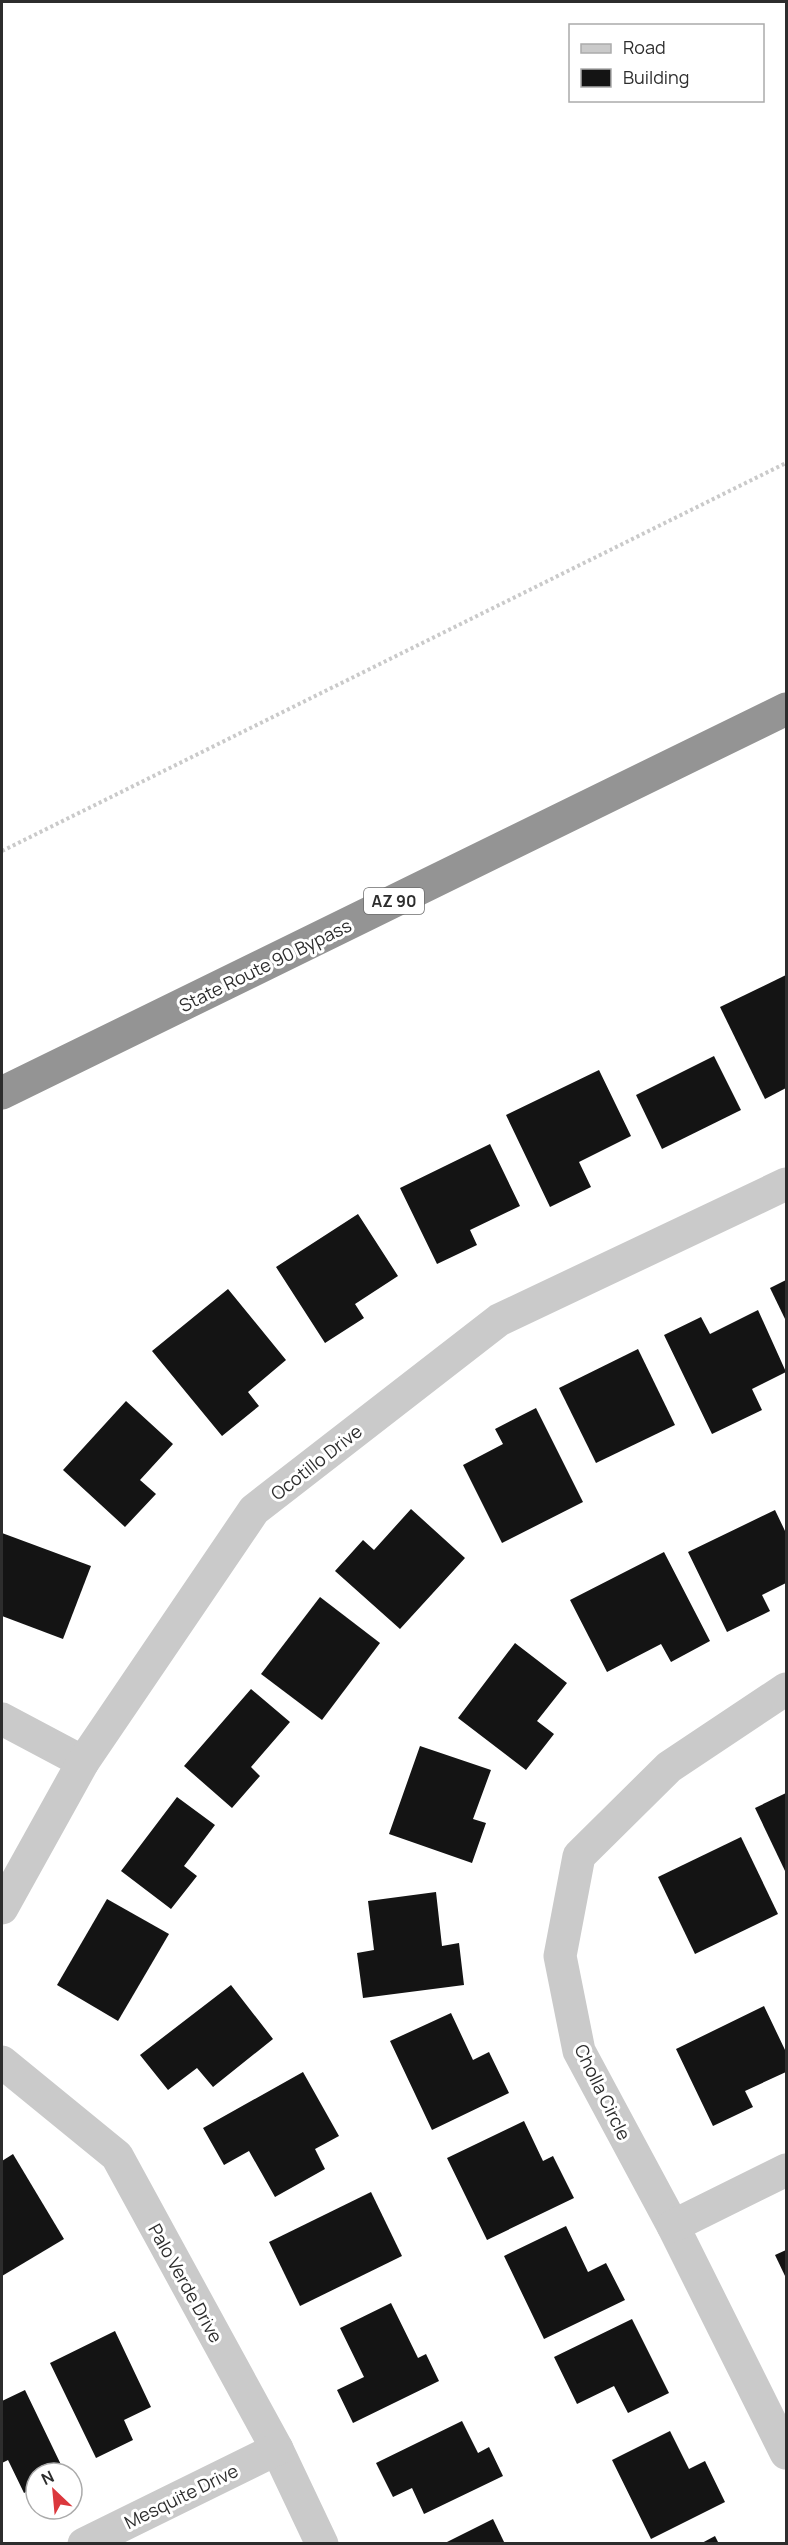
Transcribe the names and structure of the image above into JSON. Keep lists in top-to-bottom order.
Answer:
{
  "streets": {
    "highway": ["AZ 90", "State Route 90 Bypass"],
    "street": [
      "Ocotillo Drive",
      "Cholla Circle",
      "Palo Verde Drive",
      "Mesquite Drive"
    ]
  },
  "crossings": [
    ["Palo Verde Drive", "Mesquite Drive"]
  ],
  "legend": ["Road", "Building"],
  "north": "top left"
}
